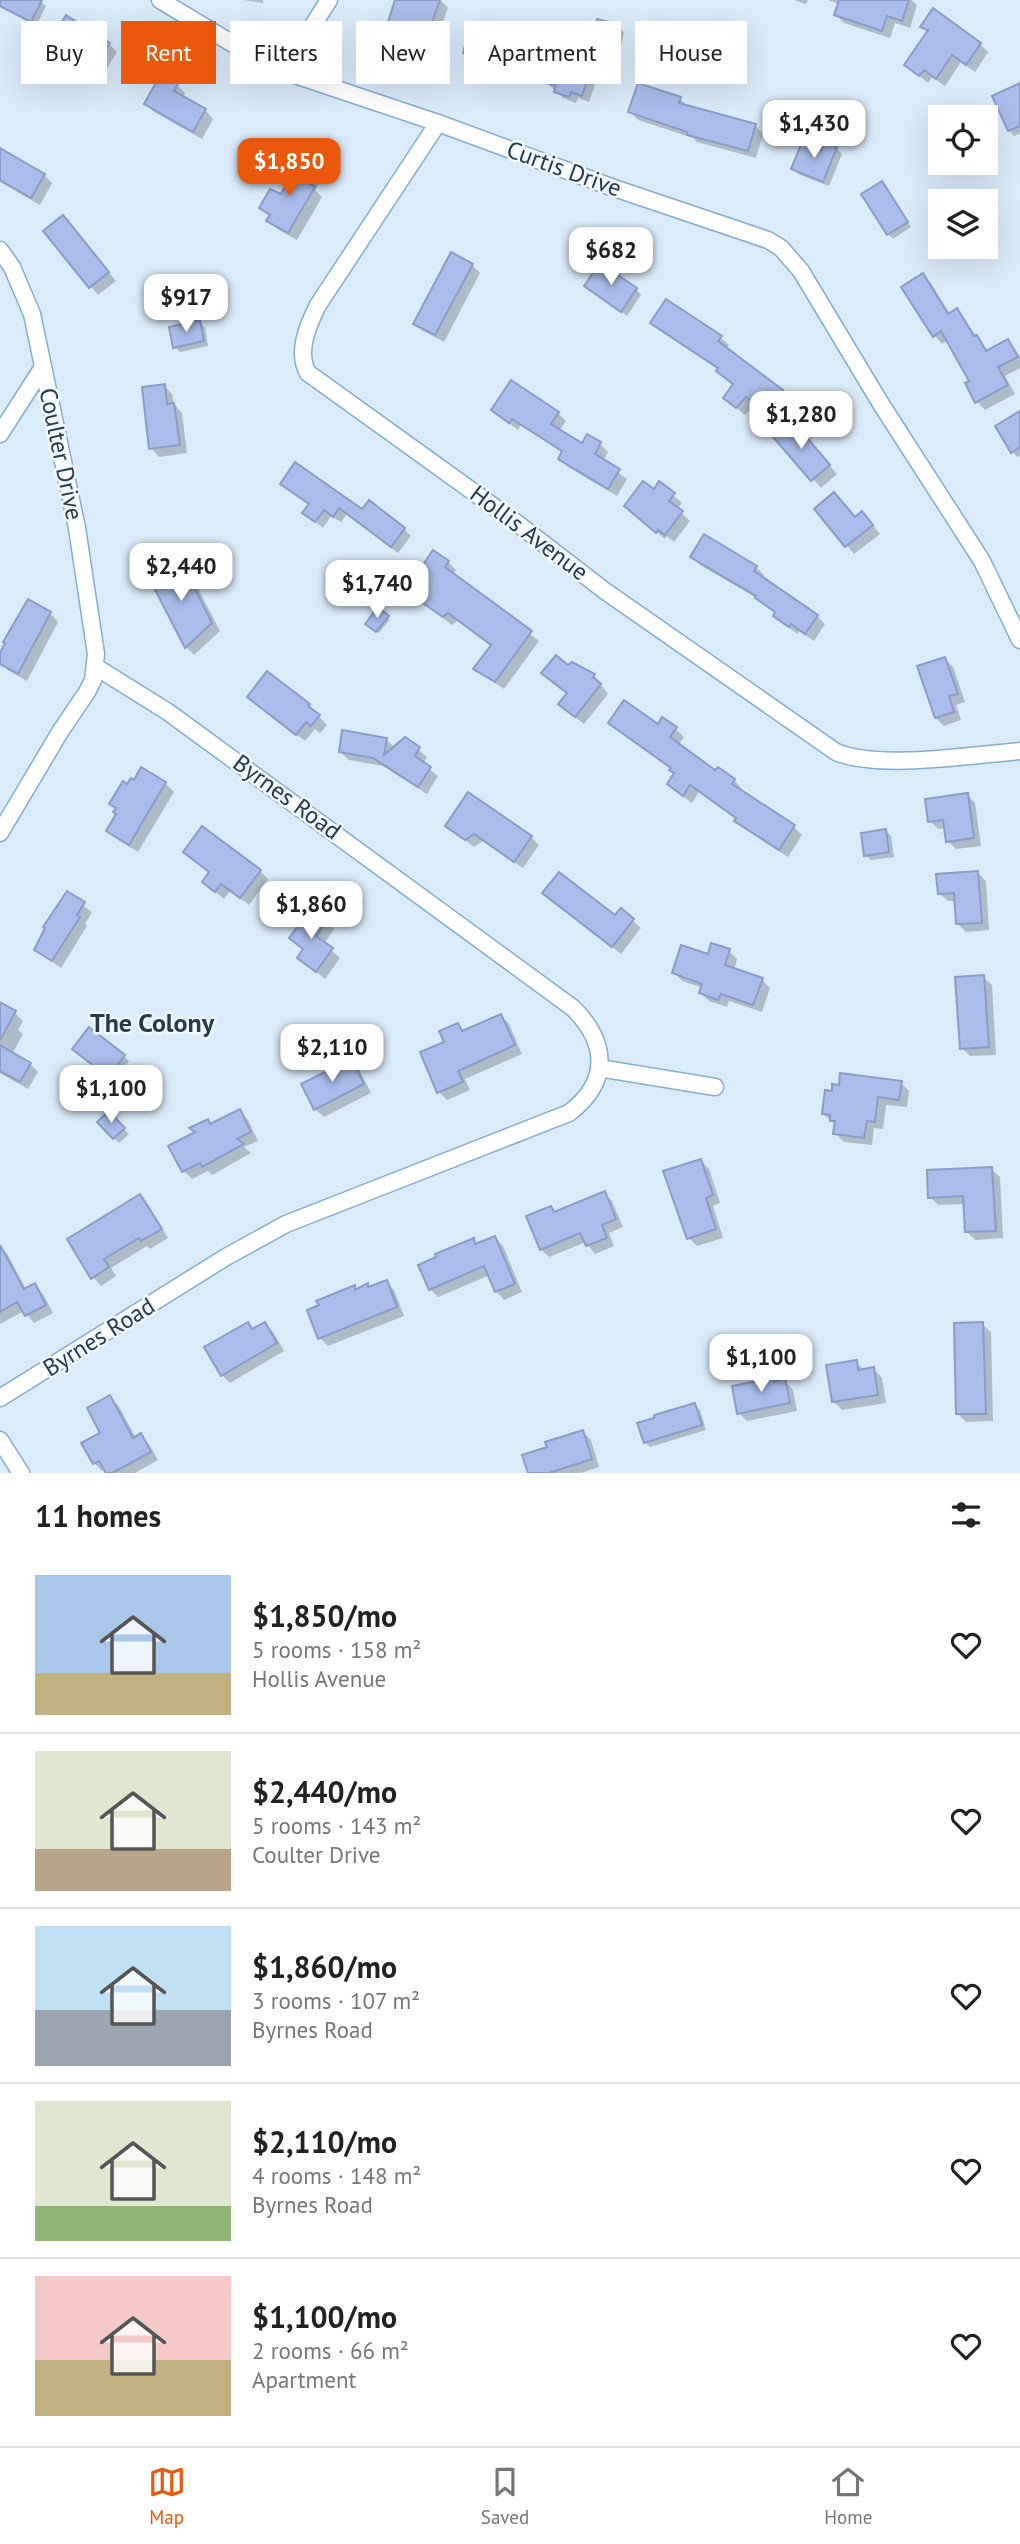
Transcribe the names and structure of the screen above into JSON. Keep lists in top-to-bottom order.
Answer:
{
  "streets": {
    "street": [
      "Curtis Drive",
      "Coulter Drive",
      "Hollis Avenue",
      "Byrnes Road"
    ]
  },
  "crossings": [
    ["Curtis Drive", "Hollis Avenue"],
    ["Coulter Drive", "Byrnes Road"]
  ],
  "districts": ["The Colony"],
  "page": {
    "chip": [
      "Buy",
      "Rent",
      "Filters",
      "New",
      "Apartment",
      "House"
    ],
    "price": [
      "$1,430",
      "$1,850",
      "$682",
      "$917",
      "$1,280",
      "$2,440",
      "$1,740",
      "$1,860",
      "$2,110",
      "$1,100",
      "$1,100"
    ],
    "heading": "11 homes",
    "list": [
      {
        "name": "$1,850/mo",
        "note": "5 rooms · 158 m² · Hollis Avenue"
      },
      {
        "name": "$2,440/mo",
        "note": "5 rooms · 143 m² · Coulter Drive"
      },
      {
        "name": "$1,860/mo",
        "note": "3 rooms · 107 m² · Byrnes Road"
      },
      {
        "name": "$2,110/mo",
        "note": "4 rooms · 148 m² · Byrnes Road"
      },
      {
        "name": "$1,100/mo",
        "note": "2 rooms · 66 m² · Apartment"
      }
    ],
    "tabs": ["Map", "Saved", "Home"]
  }
}
